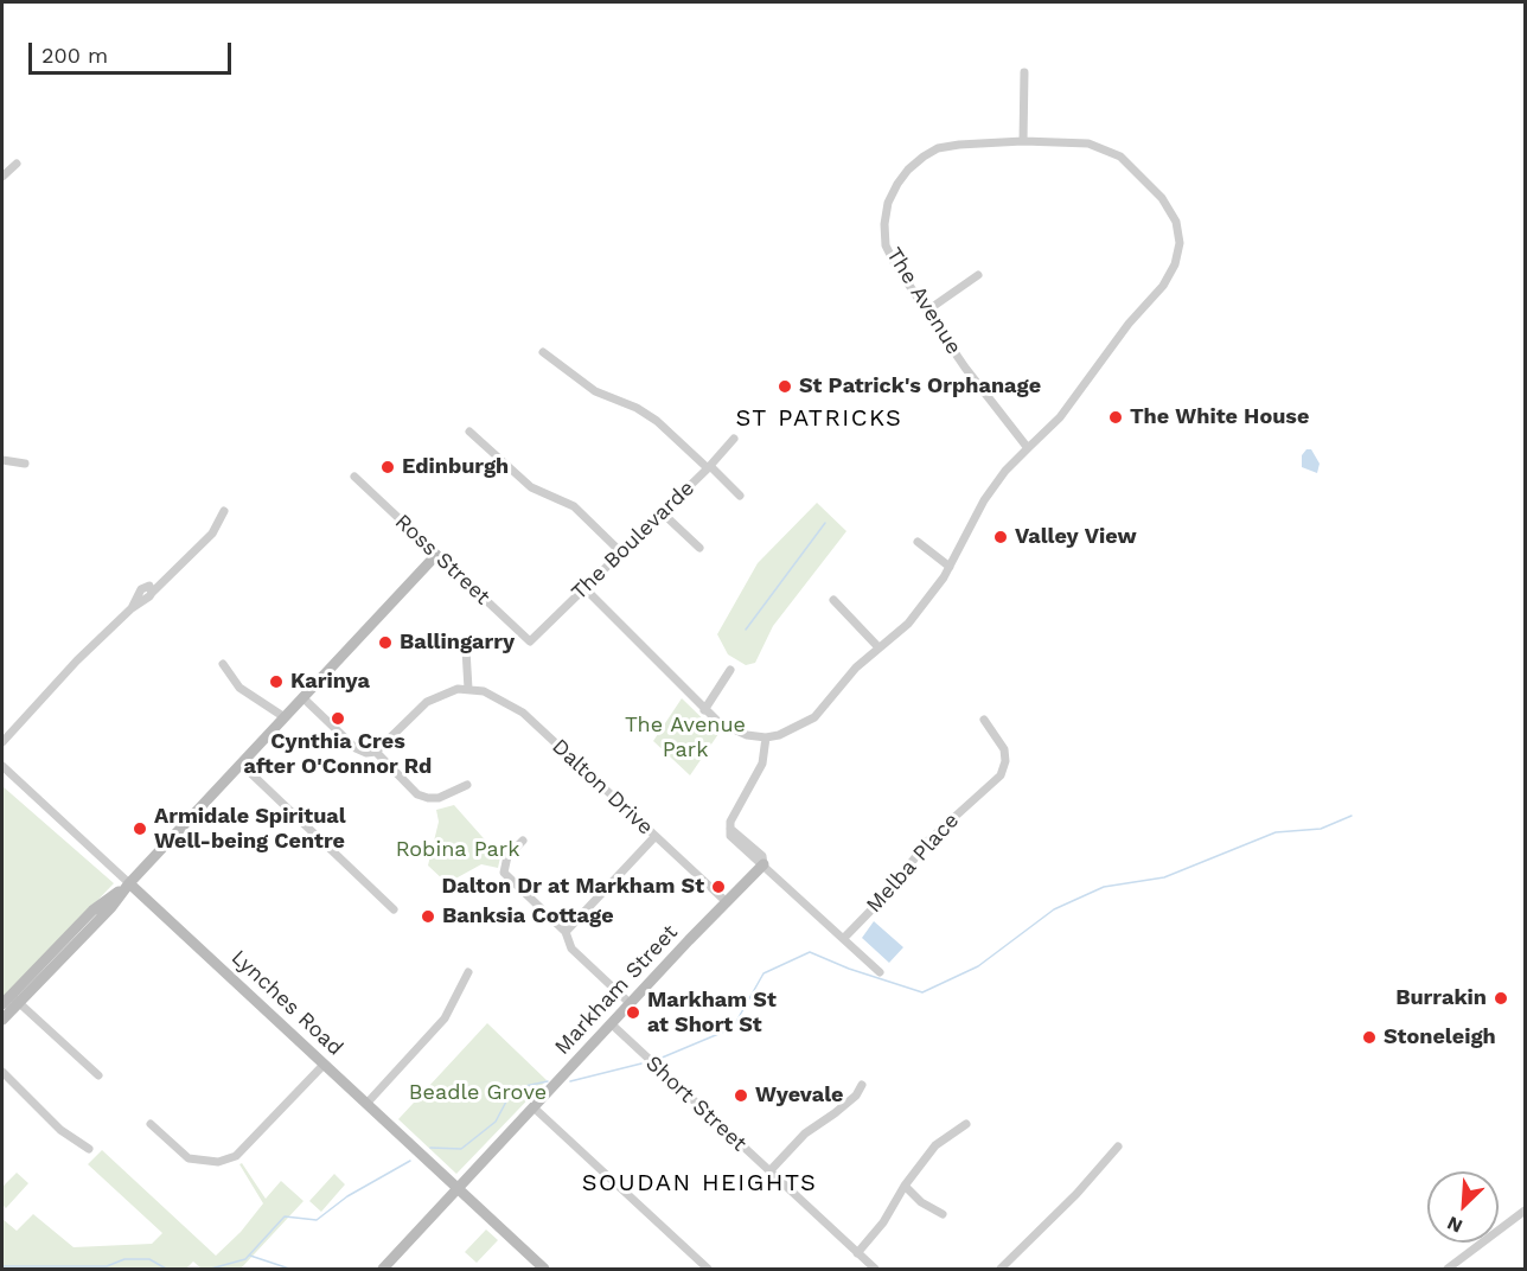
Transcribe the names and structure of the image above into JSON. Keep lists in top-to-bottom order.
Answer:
{
  "streets": {
    "street": [
      "The Avenue",
      "The Boulevarde",
      "Ross Street",
      "Dalton Drive",
      "Melba Place",
      "Markham Street",
      "Lynches Road",
      "Short Street"
    ]
  },
  "crossings": [
    ["The Boulevarde", "Ross Street"],
    ["Dalton Drive", "Markham Street"],
    ["Markham Street", "Lynches Road"],
    ["Markham Street", "Short Street"]
  ],
  "districts": ["ST PATRICKS", "SOUDAN HEIGHTS"],
  "parks": ["The Avenue Park", "Robina Park", "Beadle Grove"],
  "places": [
    "St Patrick's Orphanage",
    "The White House",
    "Edinburgh",
    "Valley View",
    "Ballingarry",
    "Karinya",
    "Cynthia Cres after O'Connor Rd",
    "Armidale Spiritual Well-being Centre",
    "Dalton Dr at Markham St",
    "Banksia Cottage",
    "Burrakin",
    "Markham St at Short St",
    "Stoneleigh",
    "Wyevale"
  ],
  "scale_bar": "200 m",
  "north": "bottom left"
}
